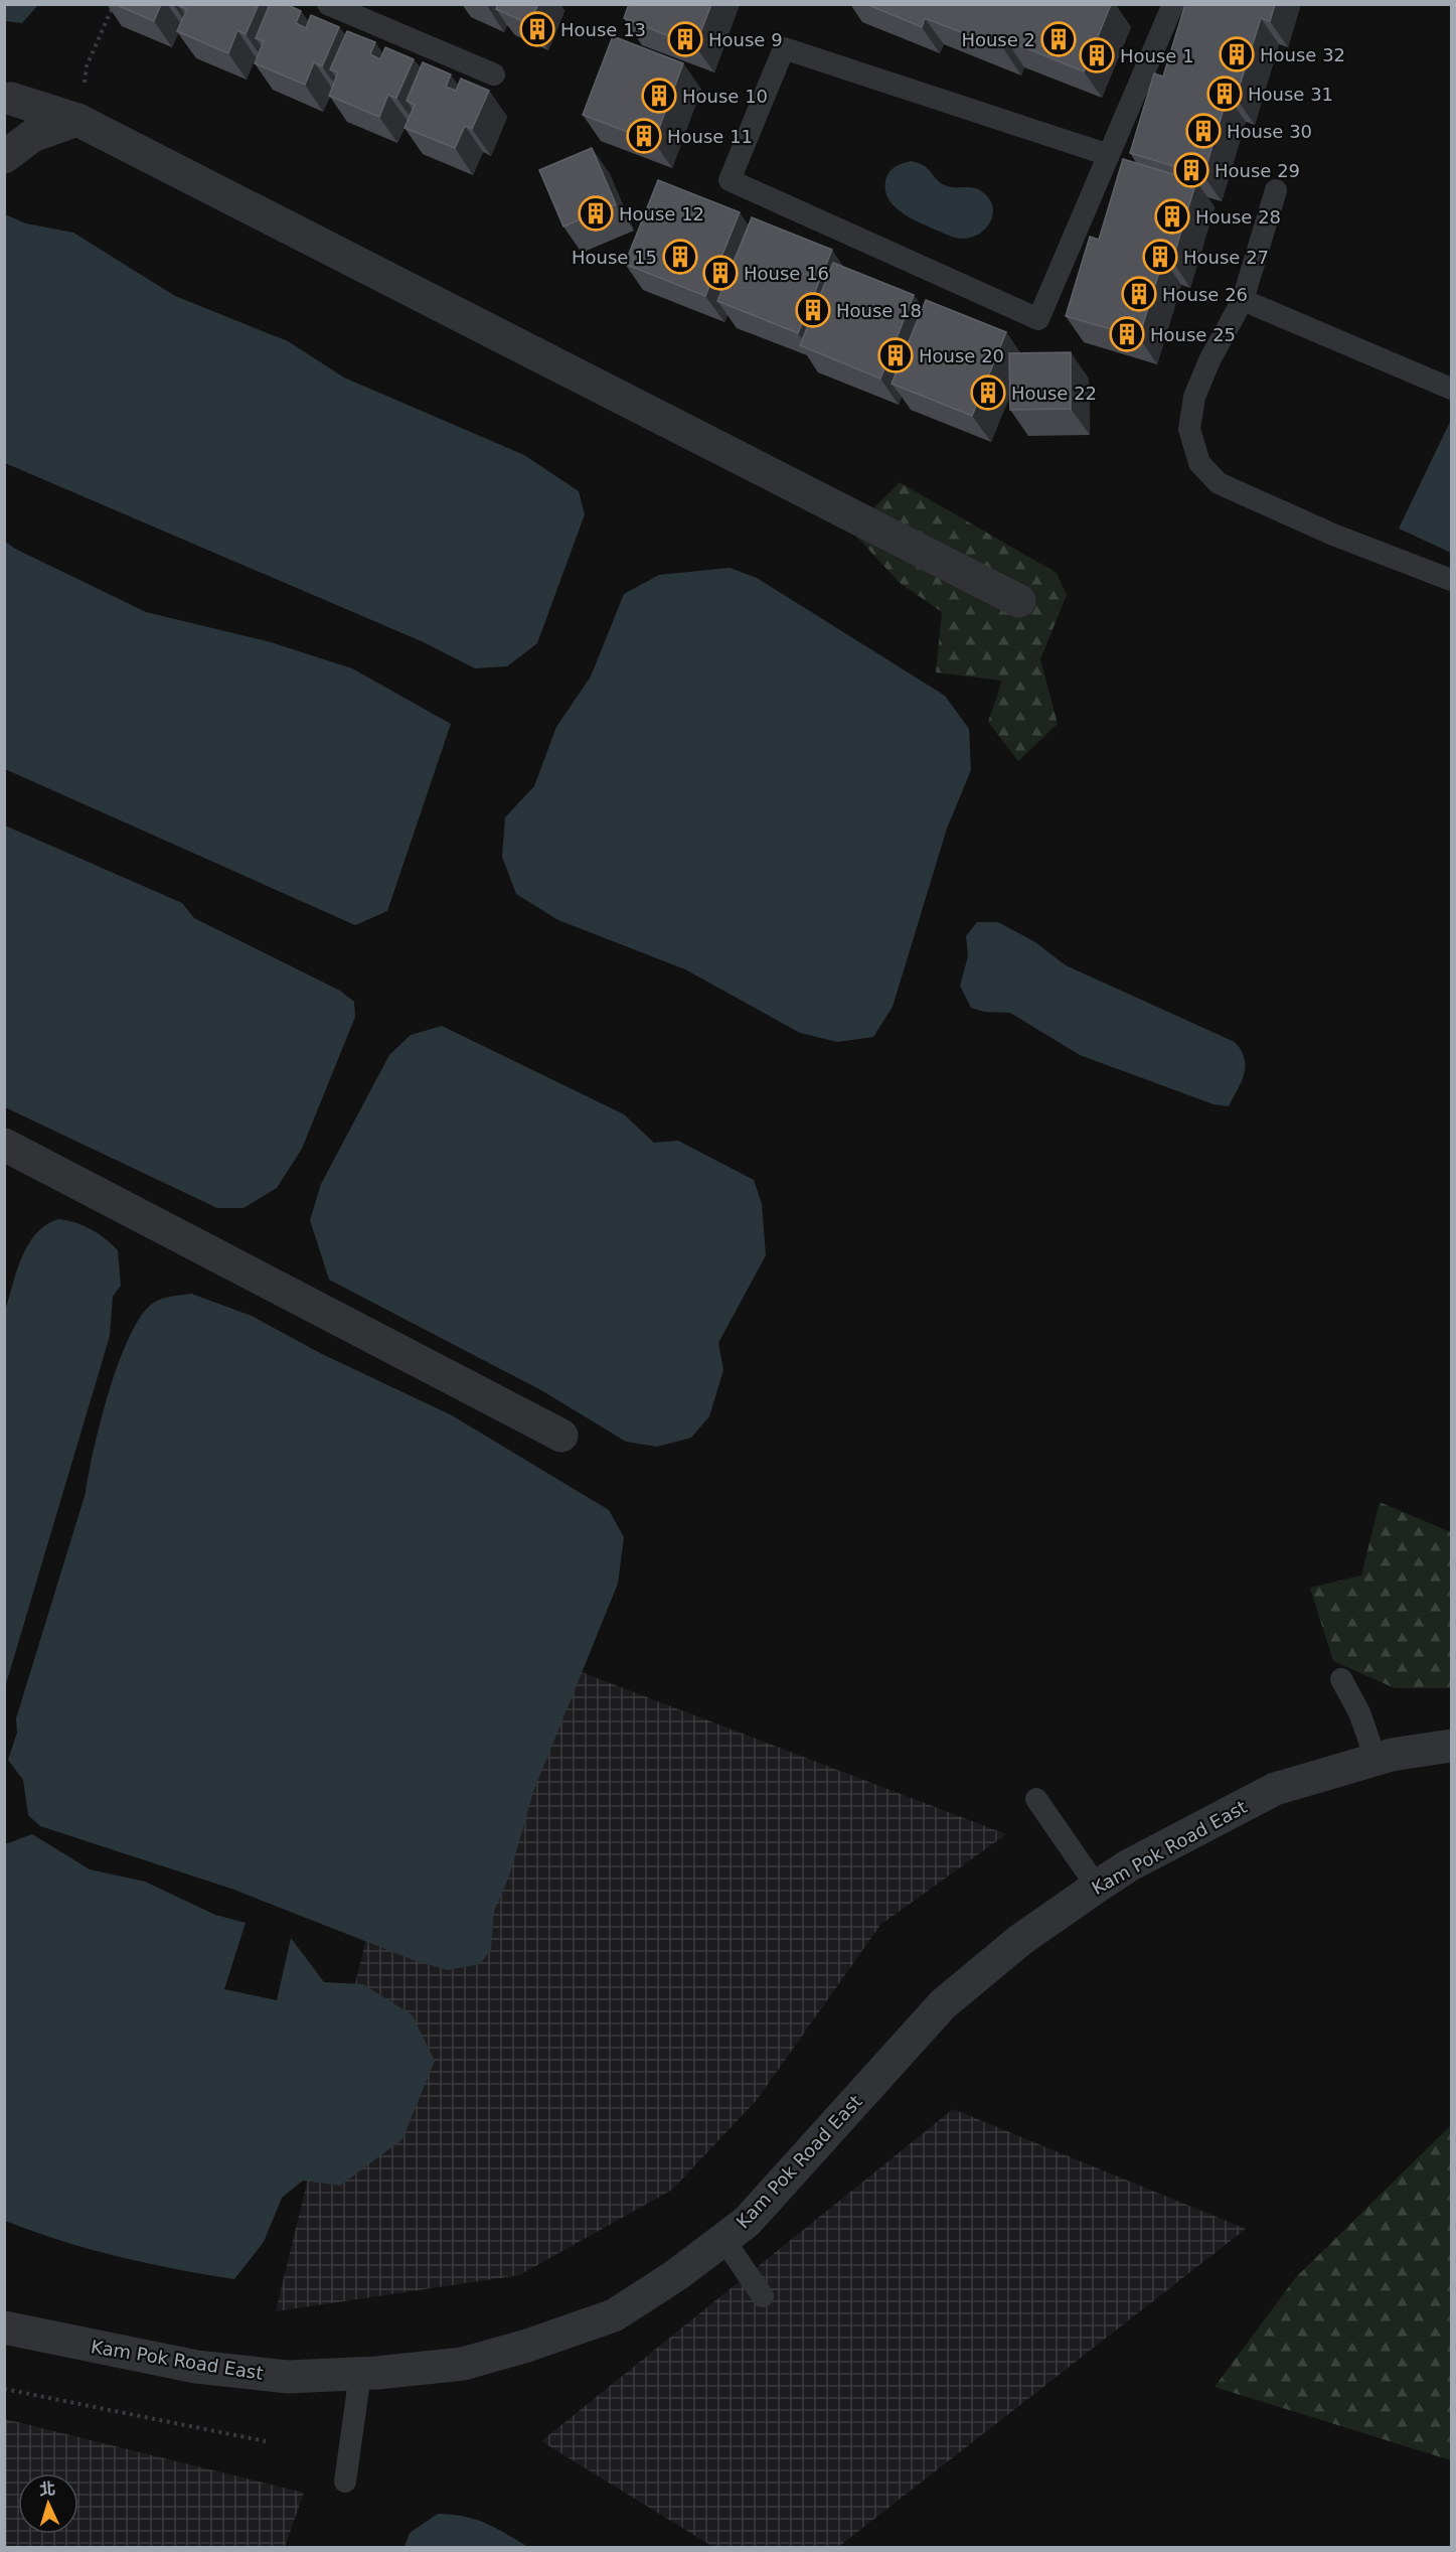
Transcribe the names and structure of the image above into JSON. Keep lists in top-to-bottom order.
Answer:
{
  "streets": {
    "street": ["Kam Pok Road East"]
  },
  "places": {
    "building": [
      "House 13",
      "House 9",
      "House 2",
      "House 32",
      "House 1",
      "House 31",
      "House 10",
      "House 30",
      "House 11",
      "House 29",
      "House 12",
      "House 28",
      "House 15",
      "House 27",
      "House 16",
      "House 26",
      "House 18",
      "House 25",
      "House 20",
      "House 22"
    ]
  },
  "north": "top"
}
